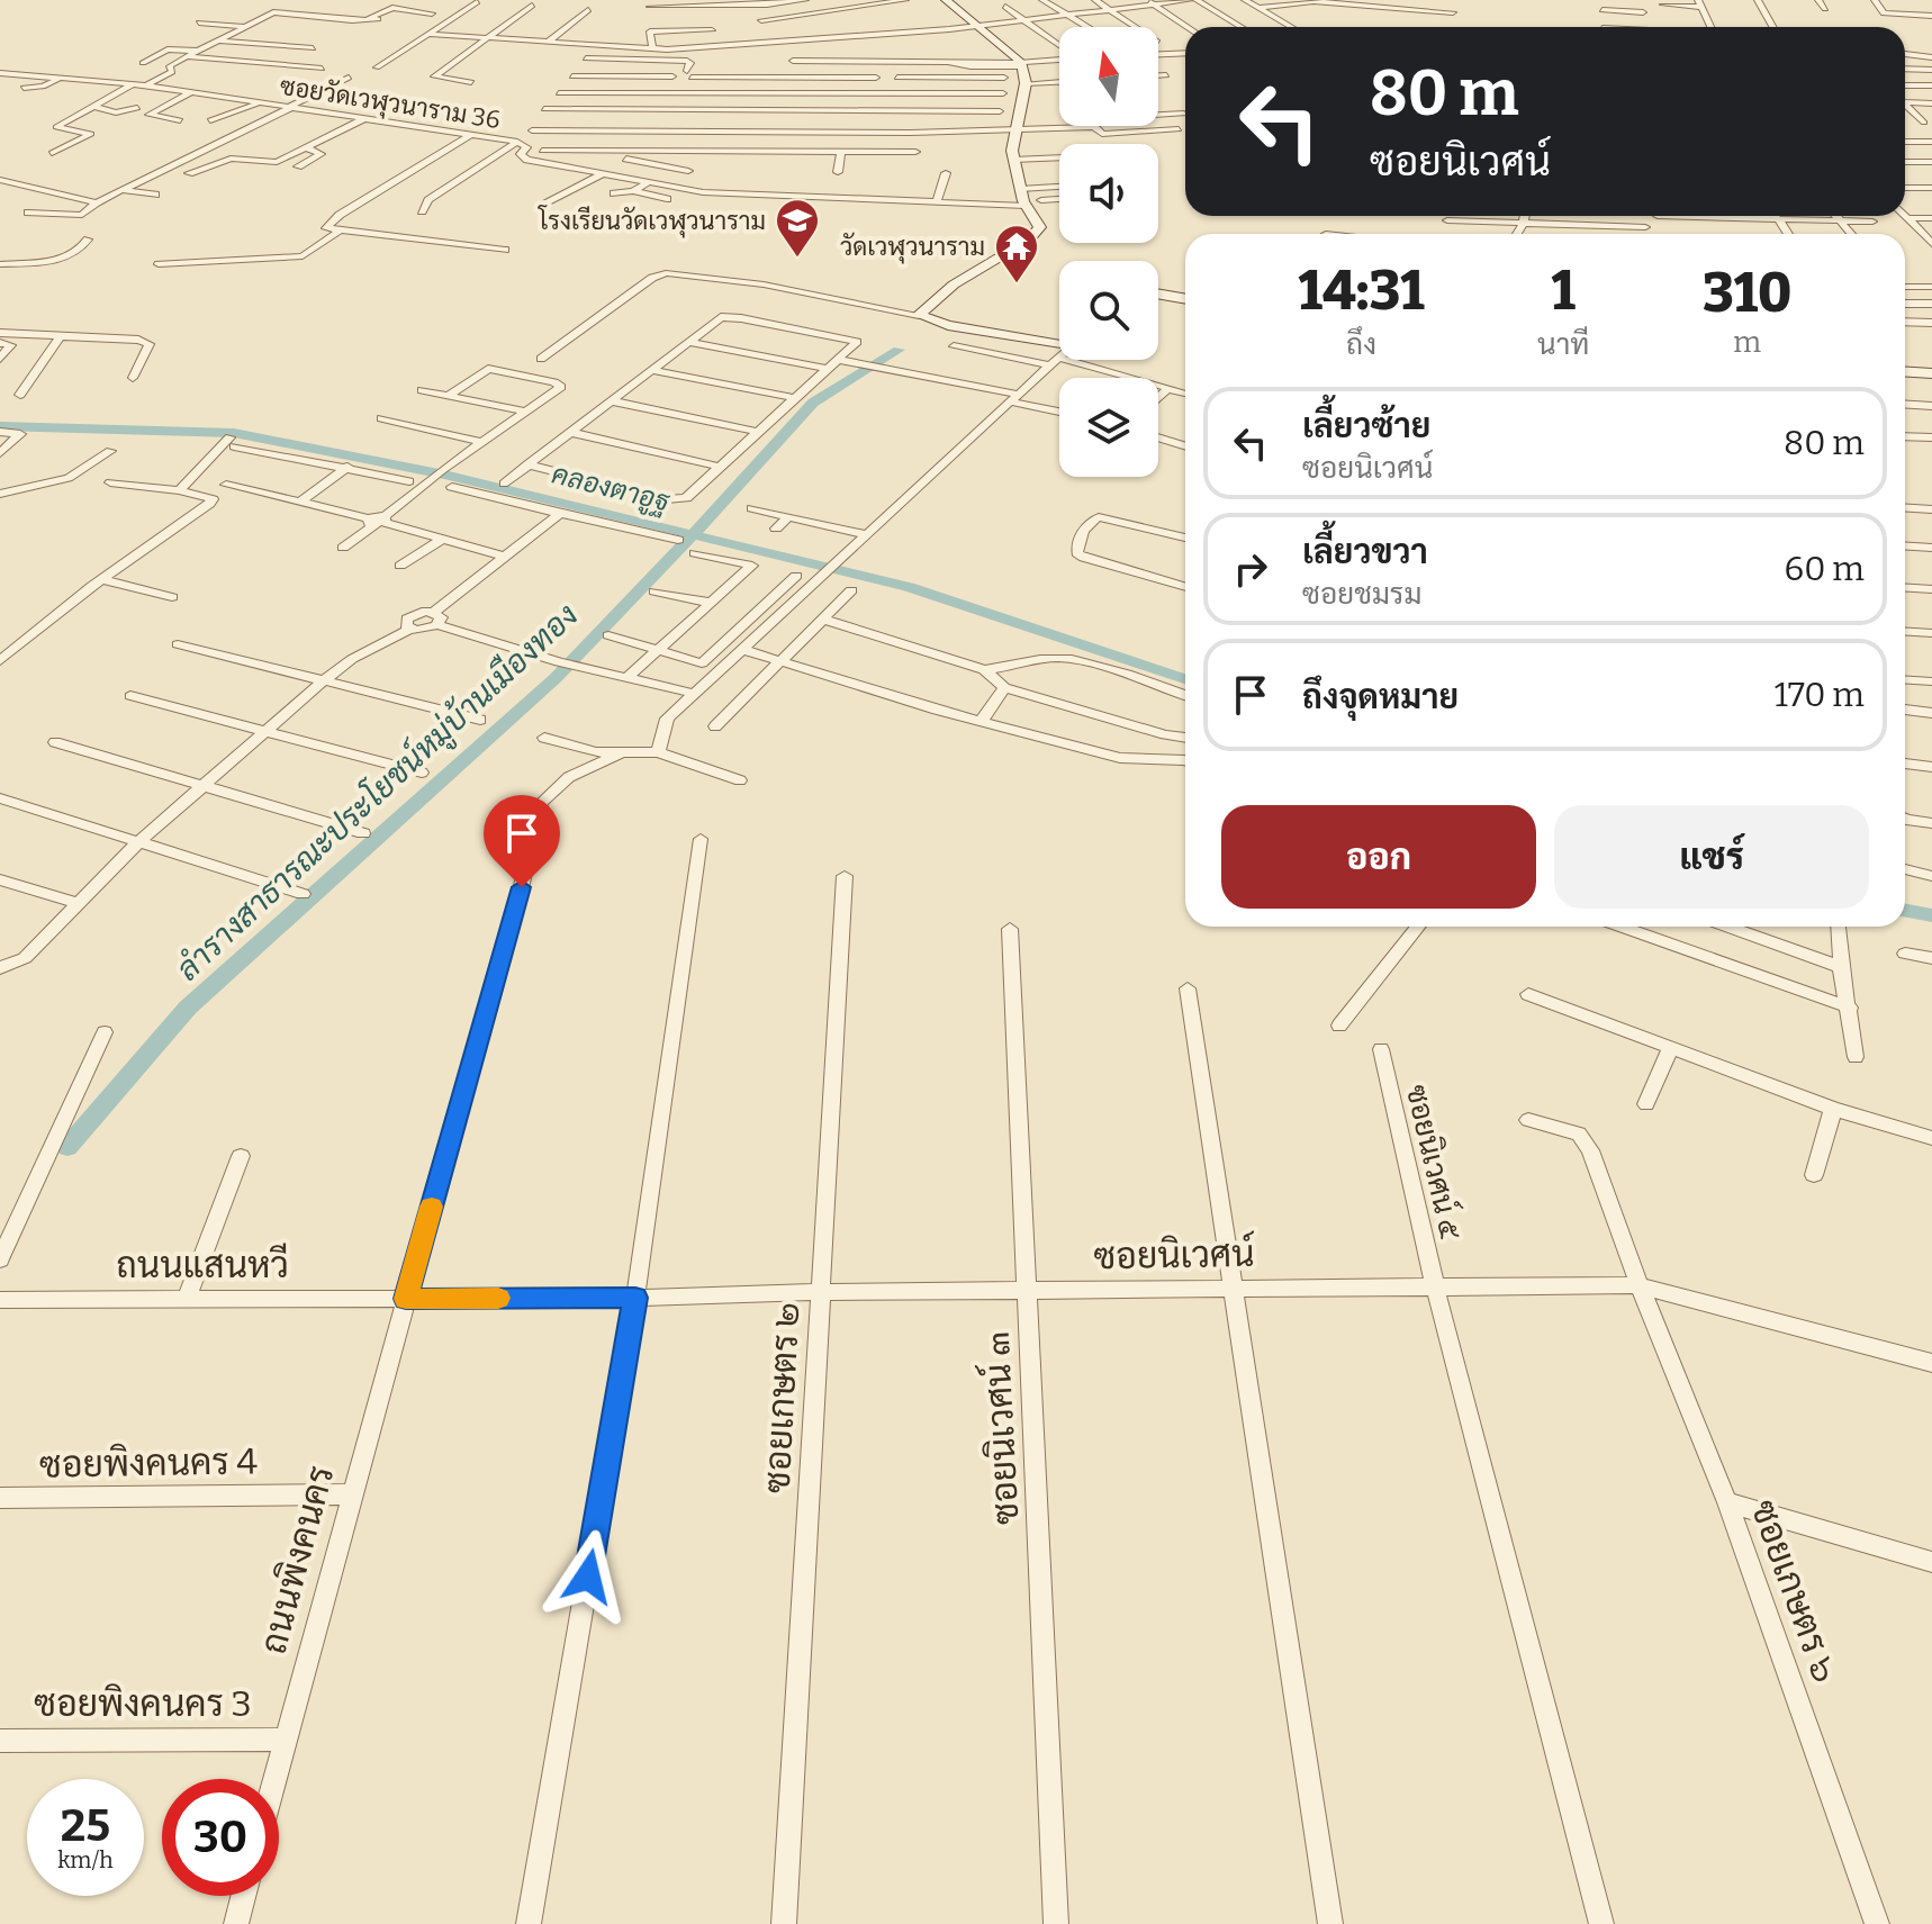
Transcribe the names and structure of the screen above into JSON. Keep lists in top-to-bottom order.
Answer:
{
  "streets": {
    "street": [
      "ซอยวัดเวฬุวนาราม 36",
      "ซอยนิเวศน์ ๕",
      "ซอยนิเวศน์",
      "ถนนแสนหวี",
      "ซอยเกษตร ๒",
      "ซอยนิเวศน์ ๓",
      "ซอยพิงคนคร 4",
      "ถนนพิงคนคร",
      "ซอยเกษตร ๖",
      "ซอยพิงคนคร 3"
    ]
  },
  "crossings": [
    ["ซอยนิเวศน์ ๕", "ซอยนิเวศน์"],
    ["ซอยนิเวศน์", "ถนนแสนหวี"],
    ["ซอยนิเวศน์", "ซอยเกษตร ๒"],
    ["ซอยนิเวศน์", "ซอยนิเวศน์ ๓"],
    ["ซอยนิเวศน์", "ถนนพิงคนคร"],
    ["ซอยนิเวศน์", "ซอยเกษตร ๖"],
    ["ถนนแสนหวี", "ถนนพิงคนคร"],
    ["ซอยพิงคนคร 4", "ถนนพิงคนคร"],
    ["ถนนพิงคนคร", "ซอยพิงคนคร 3"]
  ],
  "water": ["คลองตาอูฐ", "ลำรางสาธารณะประโยชน์หมู่บ้านเมืองทอง"],
  "places": {
    "school or university": ["โรงเรียนวัดเวฬุวนาราม"],
    "temple": ["วัดเวฬุวนาราม"]
  },
  "north": "top",
  "page": {
    "turn": ["80 m", "ซอยนิเวศน์"],
    "eta": [
      "14:31",
      "ถึง",
      "1",
      "นาที",
      "310",
      "m"
    ],
    "list": [
      {
        "name": "เลี้ยวซ้าย",
        "note": "ซอยนิเวศน์",
        "value": "80 m"
      },
      {
        "name": "เลี้ยวขวา",
        "note": "ซอยชมรม",
        "value": "60 m"
      },
      {
        "name": "ถึงจุดหมาย",
        "value": "170 m"
      }
    ],
    "buttons": ["ออก", "แชร์"],
    "speed": "25 km/h",
    "limit": "30"
  }
}
